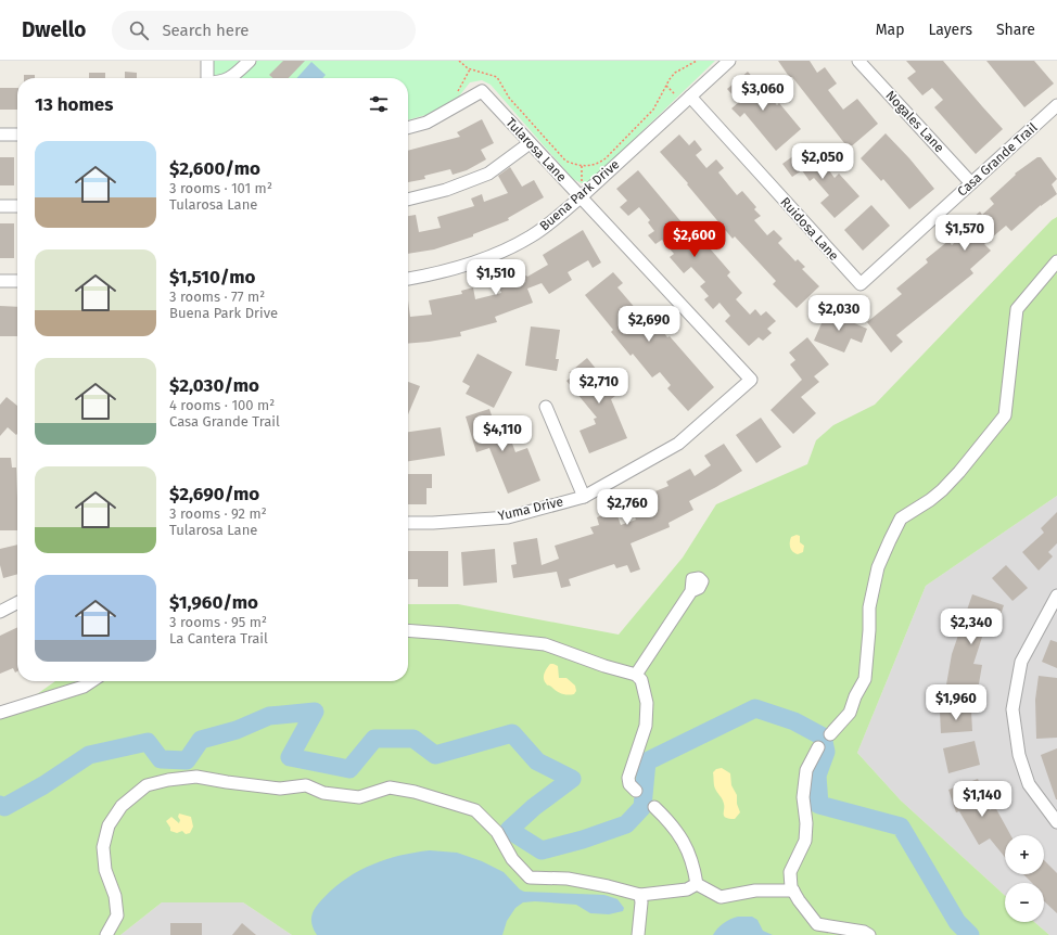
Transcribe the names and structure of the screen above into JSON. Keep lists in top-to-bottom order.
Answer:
{
  "streets": {
    "street": [
      "Nogales Lane",
      "Tularosa Lane",
      "Casa Grande Trail",
      "Buena Park Drive",
      "Ruidosa Lane",
      "Yuma Drive"
    ]
  },
  "crossings": [
    ["Nogales Lane", "Casa Grande Trail"],
    ["Tularosa Lane", "Buena Park Drive"],
    ["Tularosa Lane", "Yuma Drive"],
    ["Casa Grande Trail", "Ruidosa Lane"],
    ["Buena Park Drive", "Ruidosa Lane"]
  ],
  "page": {
    "header": "Dwello",
    "search": "Search here",
    "nav": ["Map", "Layers", "Share"],
    "price": [
      "$3,060",
      "$2,050",
      "$1,570",
      "$2,600",
      "$1,510",
      "$2,030",
      "$2,690",
      "$2,710",
      "$4,110",
      "$2,760",
      "$2,340",
      "$1,960",
      "$1,140"
    ],
    "heading": "13 homes",
    "list": [
      {
        "name": "$2,600/mo",
        "note": "3 rooms · 101 m² · Tularosa Lane"
      },
      {
        "name": "$1,510/mo",
        "note": "3 rooms · 77 m² · Buena Park Drive"
      },
      {
        "name": "$2,030/mo",
        "note": "4 rooms · 100 m² · Casa Grande Trail"
      },
      {
        "name": "$2,690/mo",
        "note": "3 rooms · 92 m² · Tularosa Lane"
      },
      {
        "name": "$1,960/mo",
        "note": "3 rooms · 95 m² · La Cantera Trail"
      }
    ],
    "map_buttons": ["+", "−"]
  }
}
